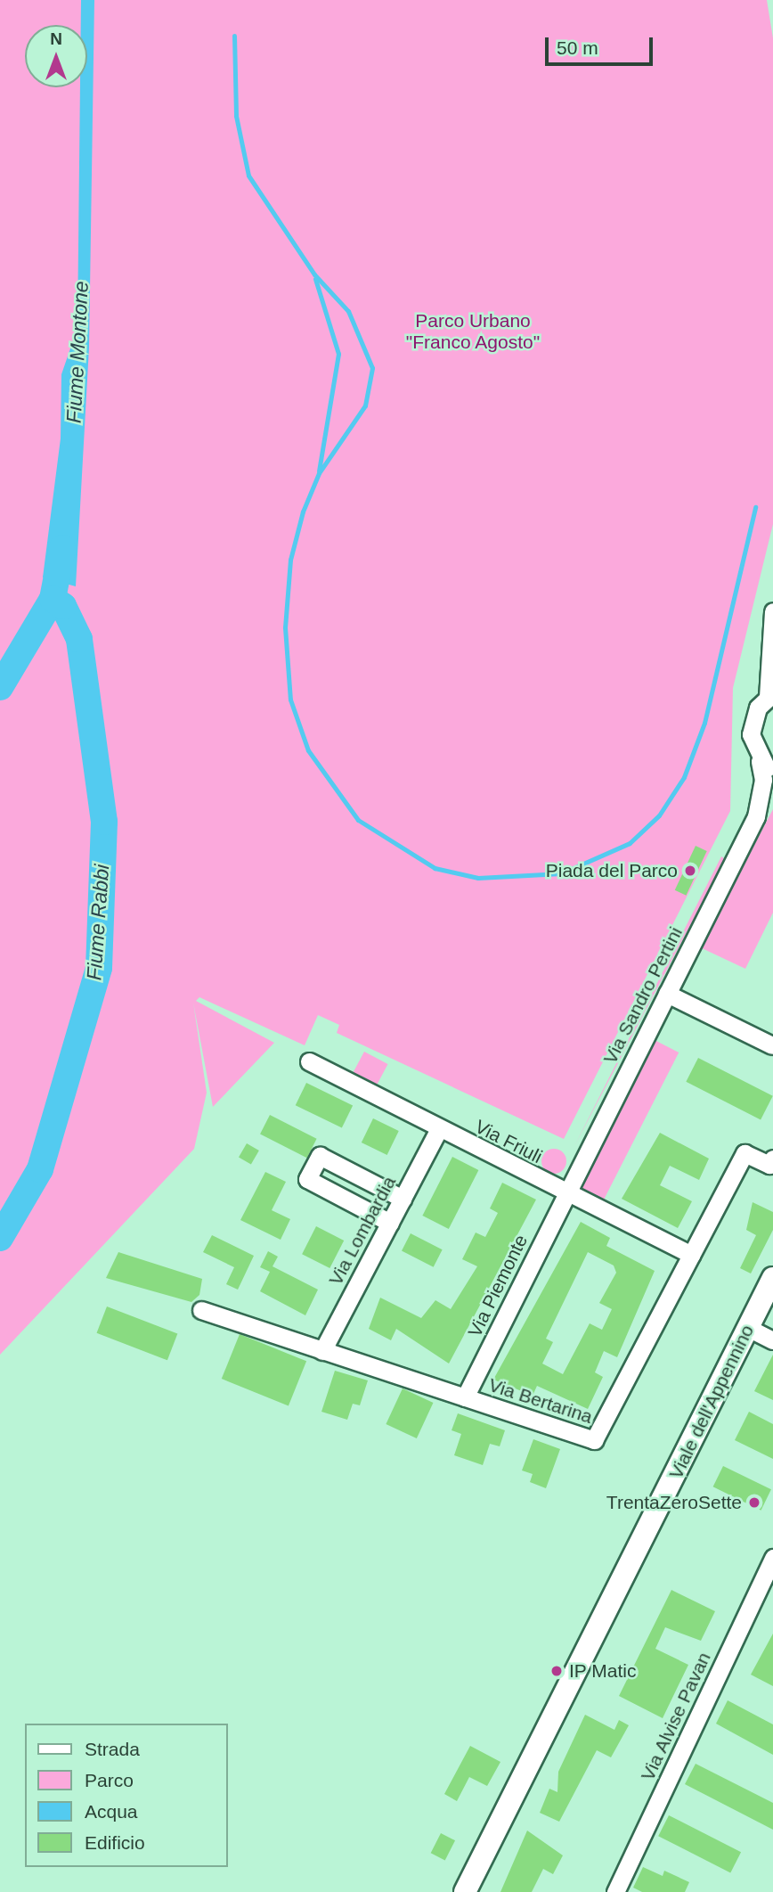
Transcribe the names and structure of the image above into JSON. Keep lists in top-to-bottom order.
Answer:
{
  "streets": {
    "main road": ["Viale dell'Appennino"],
    "street": [
      "Via Sandro Pertini",
      "Via Friuli",
      "Via Lombardia",
      "Via Piemonte",
      "Via Bertarina",
      "Via Alvise Pavan"
    ]
  },
  "crossings": [
    ["Via Sandro Pertini", "Via Friuli"],
    ["Via Sandro Pertini", "Via Piemonte"],
    ["Via Friuli", "Via Lombardia"],
    ["Via Friuli", "Via Piemonte"],
    ["Via Friuli", "Via Bertarina"],
    ["Via Lombardia", "Via Bertarina"],
    ["Via Piemonte", "Via Bertarina"]
  ],
  "water": ["Fiume Montone", "Fiume Rabbi"],
  "parks": ["Parco Urbano \"Franco Agosto\""],
  "places": ["Piada del Parco", "TrentaZeroSette", "IP Matic"],
  "legend": [
    "Strada",
    "Parco",
    "Acqua",
    "Edificio"
  ],
  "scale_bar": "50 m",
  "north": "top"
}
